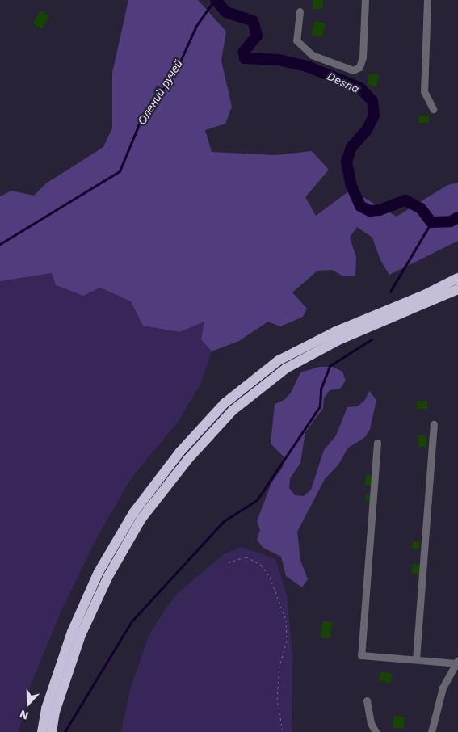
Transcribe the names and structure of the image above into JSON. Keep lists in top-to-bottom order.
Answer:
{
  "water": ["Desna", "Олений ручей"],
  "north": "bottom"
}
